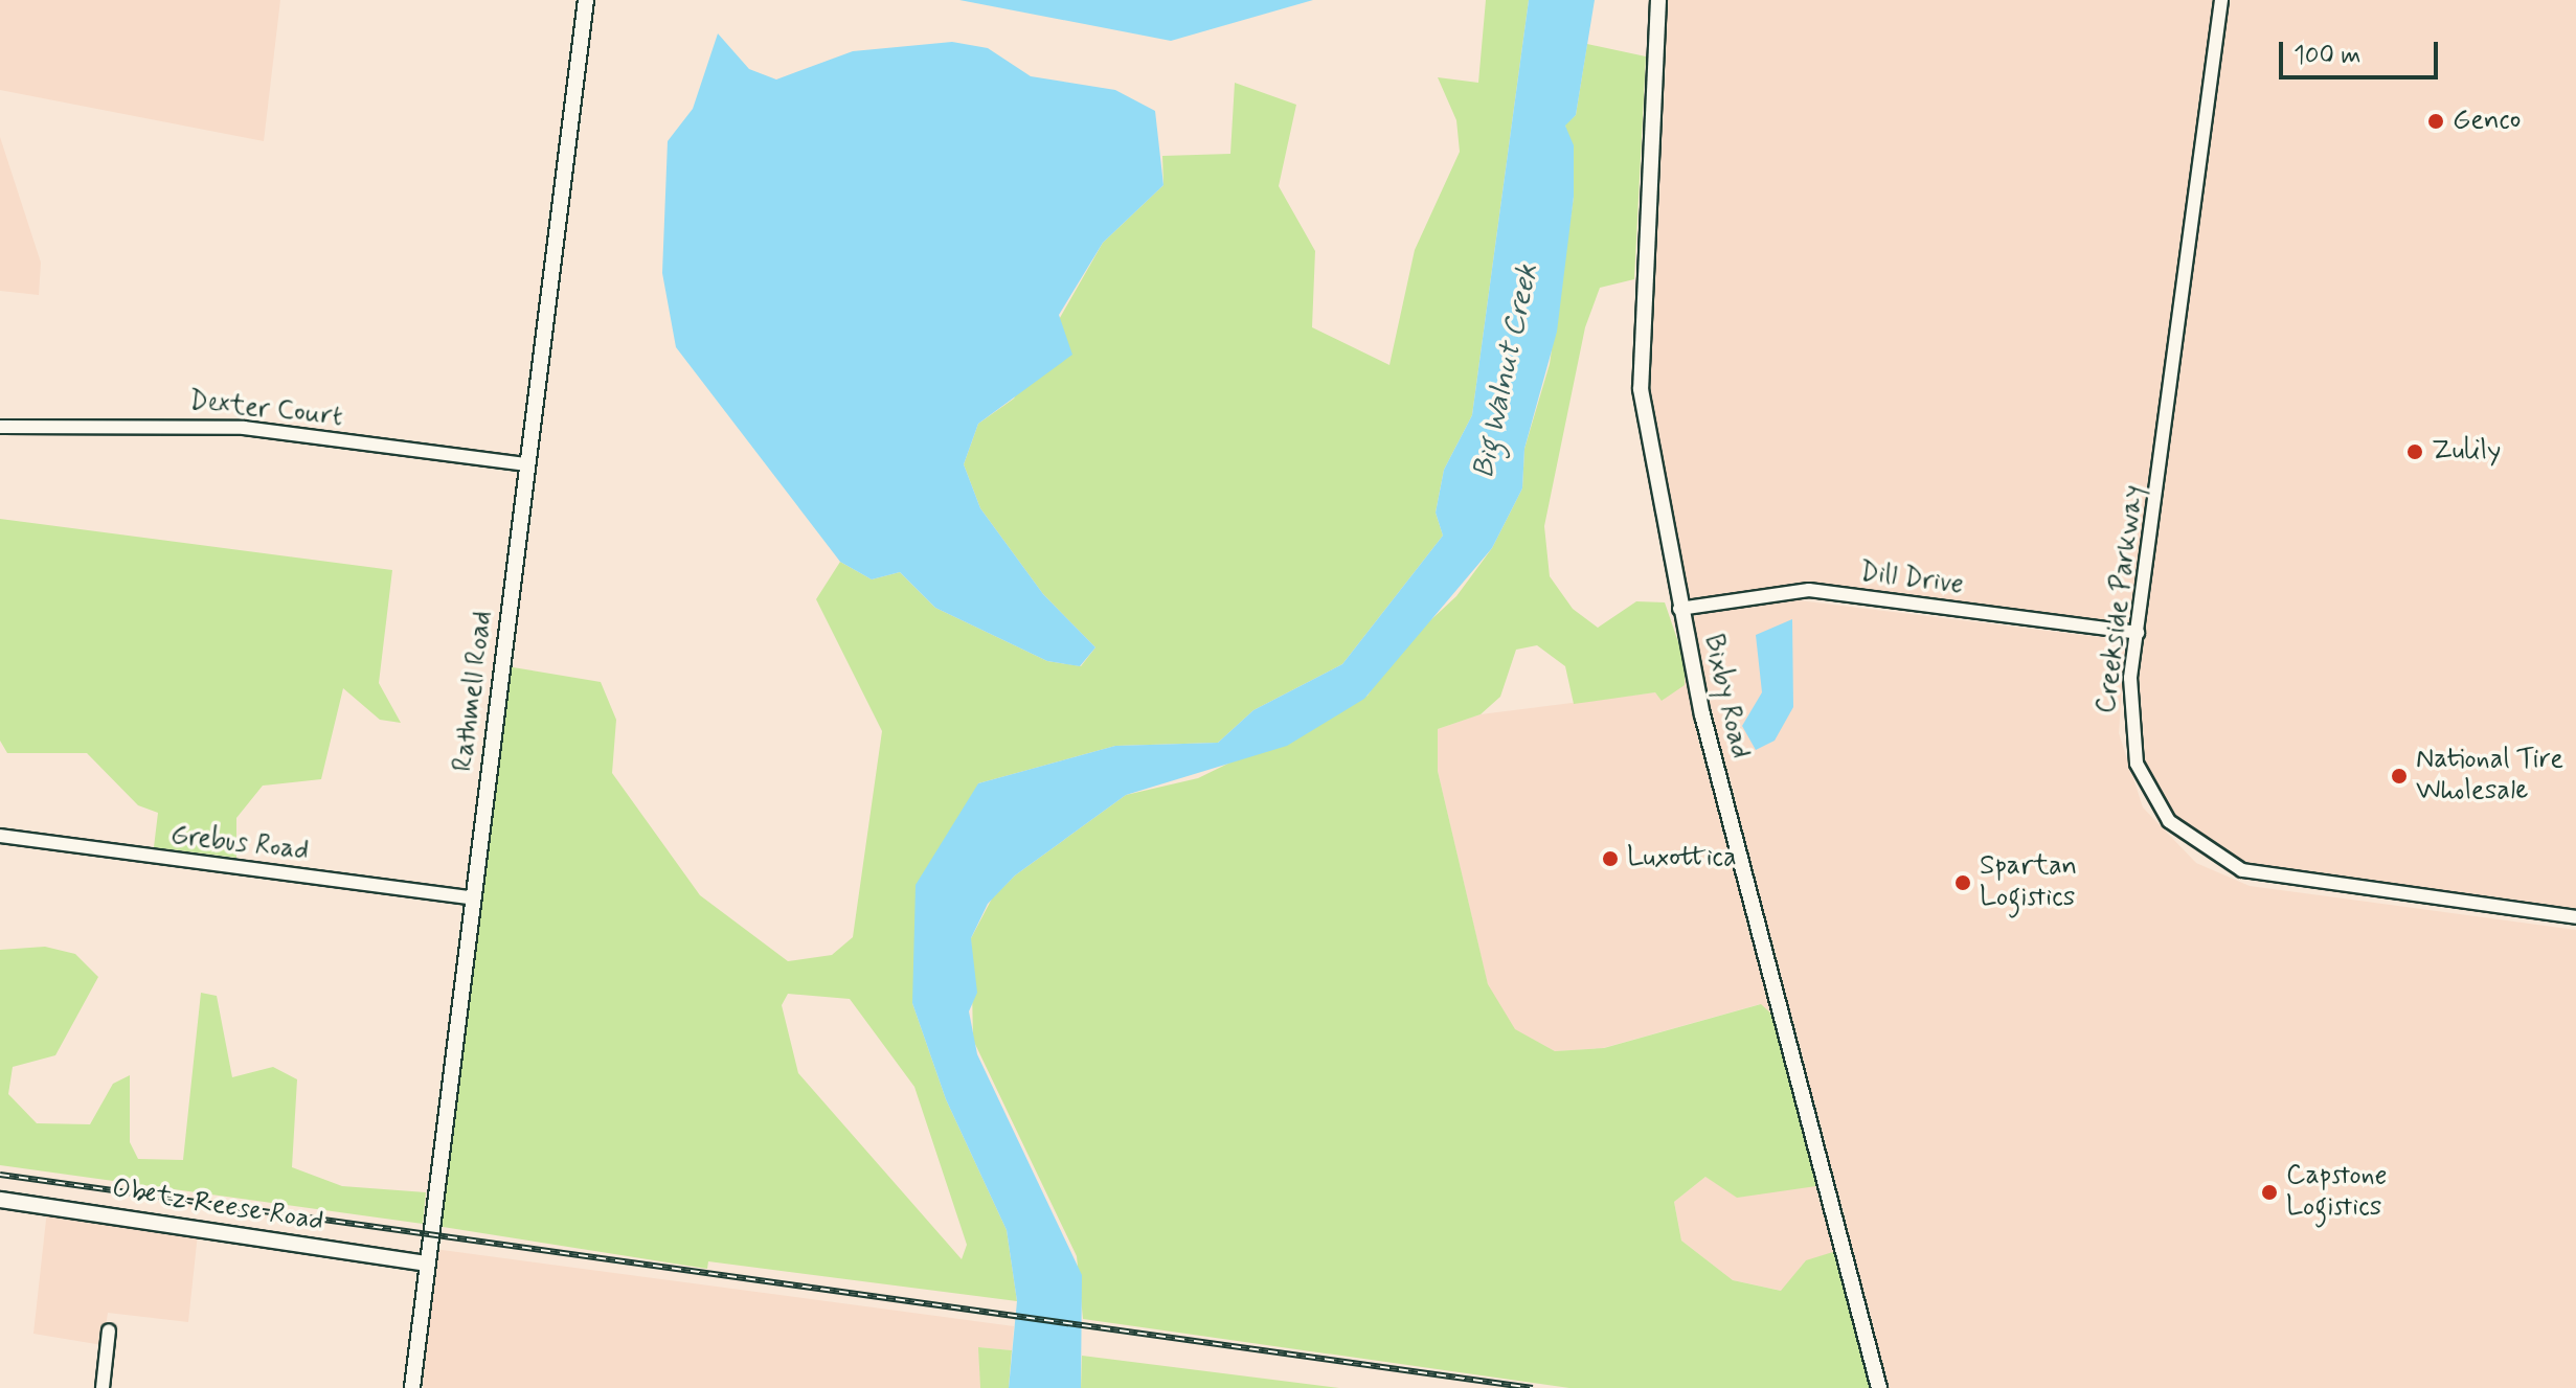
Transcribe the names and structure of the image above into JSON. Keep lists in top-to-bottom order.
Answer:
{
  "streets": {
    "street": [
      "Dexter Court",
      "Dill Drive",
      "Creekside Parkway",
      "Rathmell Road",
      "Bixby Road",
      "Grebus Road",
      "Obetz Reese Road"
    ]
  },
  "crossings": [
    ["Dexter Court", "Rathmell Road"],
    ["Dill Drive", "Creekside Parkway"],
    ["Dill Drive", "Bixby Road"],
    ["Rathmell Road", "Grebus Road"],
    ["Rathmell Road", "Obetz Reese Road"]
  ],
  "water": ["Big Walnut Creek"],
  "places": [
    "Genco",
    "Zulily",
    "National Tire Wholesale",
    "Luxottica",
    "Spartan Logistics",
    "Capstone Logistics"
  ],
  "scale_bar": "100 m"
}
